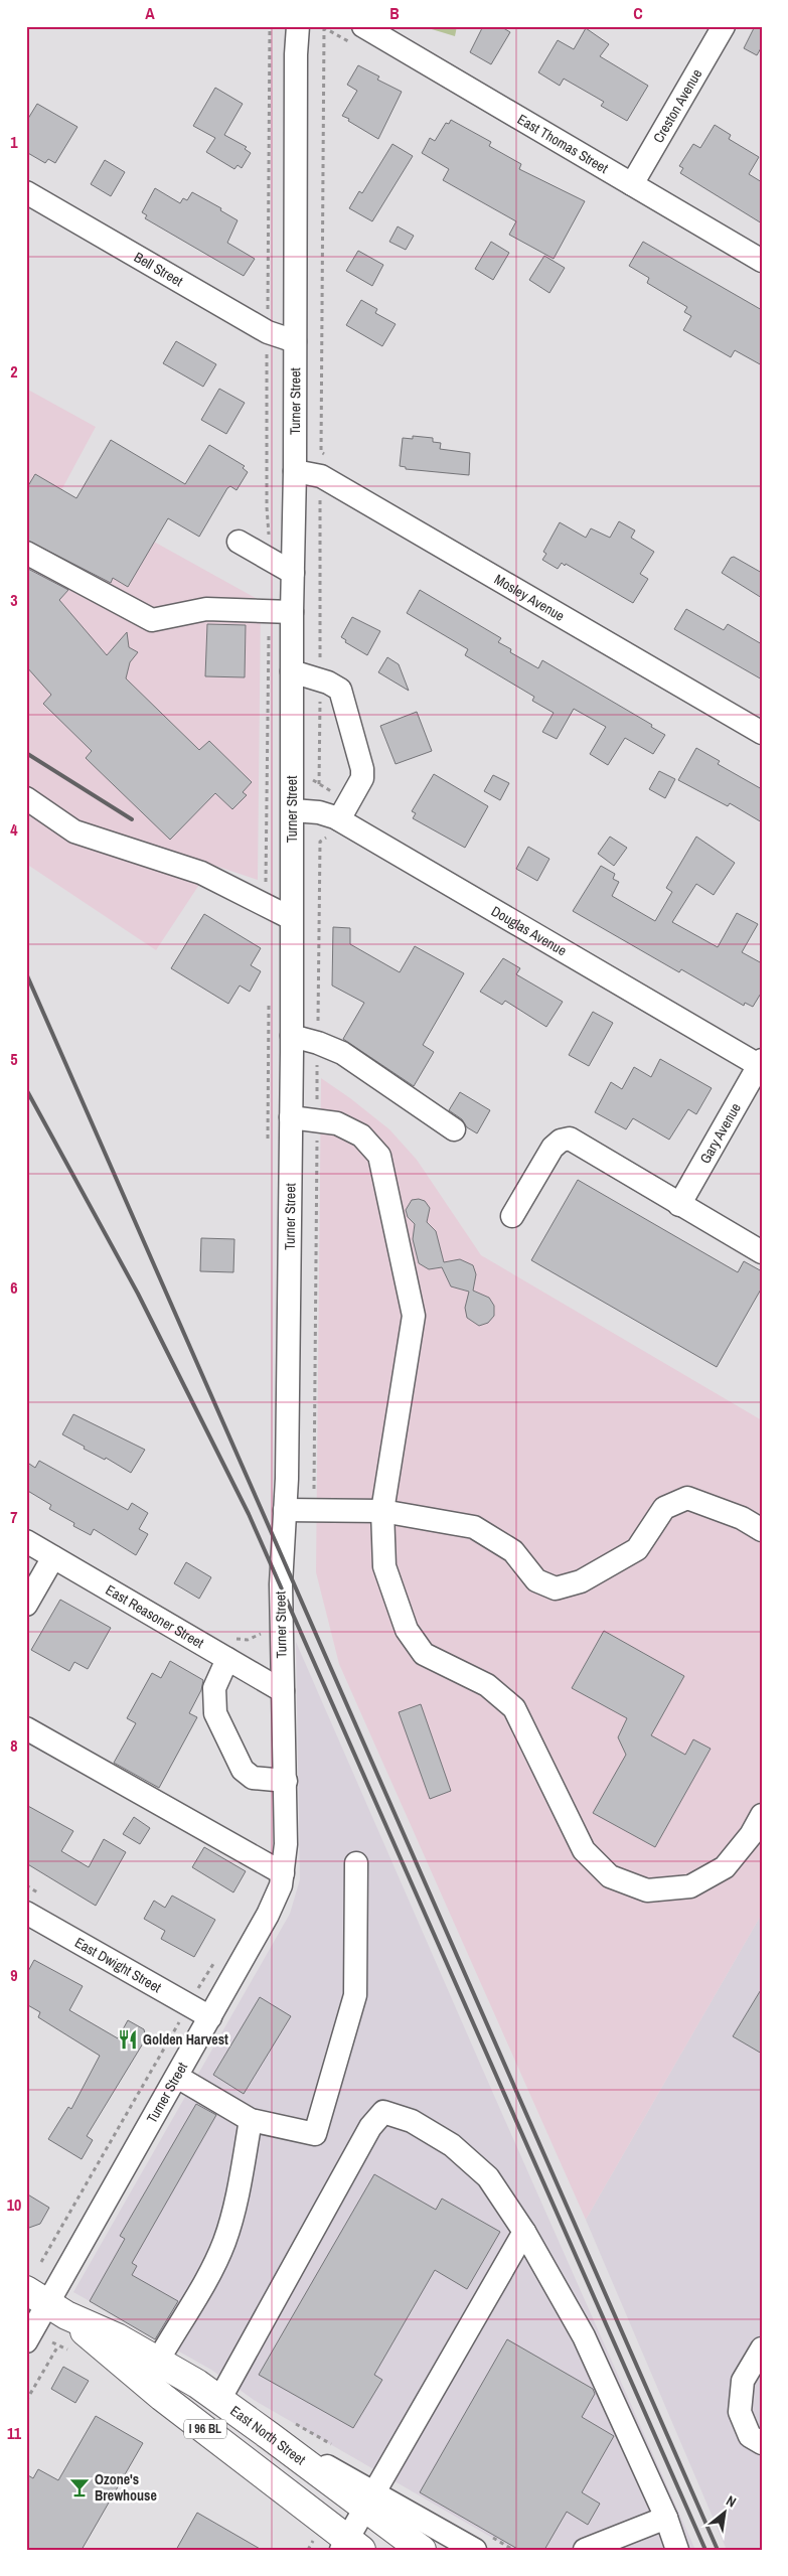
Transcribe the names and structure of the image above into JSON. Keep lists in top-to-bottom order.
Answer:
{
  "streets": {
    "main road": ["I 96 BL", "East North Street"],
    "street": [
      "Creston Avenue",
      "East Thomas Street",
      "Bell Street",
      "Turner Street",
      "Mosley Avenue",
      "Douglas Avenue",
      "Gary Avenue",
      "East Reasoner Street",
      "East Dwight Street"
    ]
  },
  "crossings": [
    ["Creston Avenue", "East Thomas Street"],
    ["Bell Street", "Turner Street"],
    ["Turner Street", "Mosley Avenue"],
    ["Turner Street", "Douglas Avenue"],
    ["Turner Street", "East Reasoner Street"],
    ["Turner Street", "East Dwight Street"],
    ["Turner Street", "I 96 BL"],
    ["Turner Street", "East North Street"],
    ["Douglas Avenue", "Gary Avenue"],
    ["I 96 BL", "East North Street"]
  ],
  "places": {
    "restaurant": ["Golden Harvest"],
    "bar": ["Ozone's Brewhouse"]
  },
  "north": "top right",
  "grid": {
    "columns": ["A", "B", "C"],
    "rows": [
      "1",
      "2",
      "3",
      "4",
      "5",
      "6",
      "7",
      "8",
      "9",
      "10",
      "11"
    ]
  }
}
